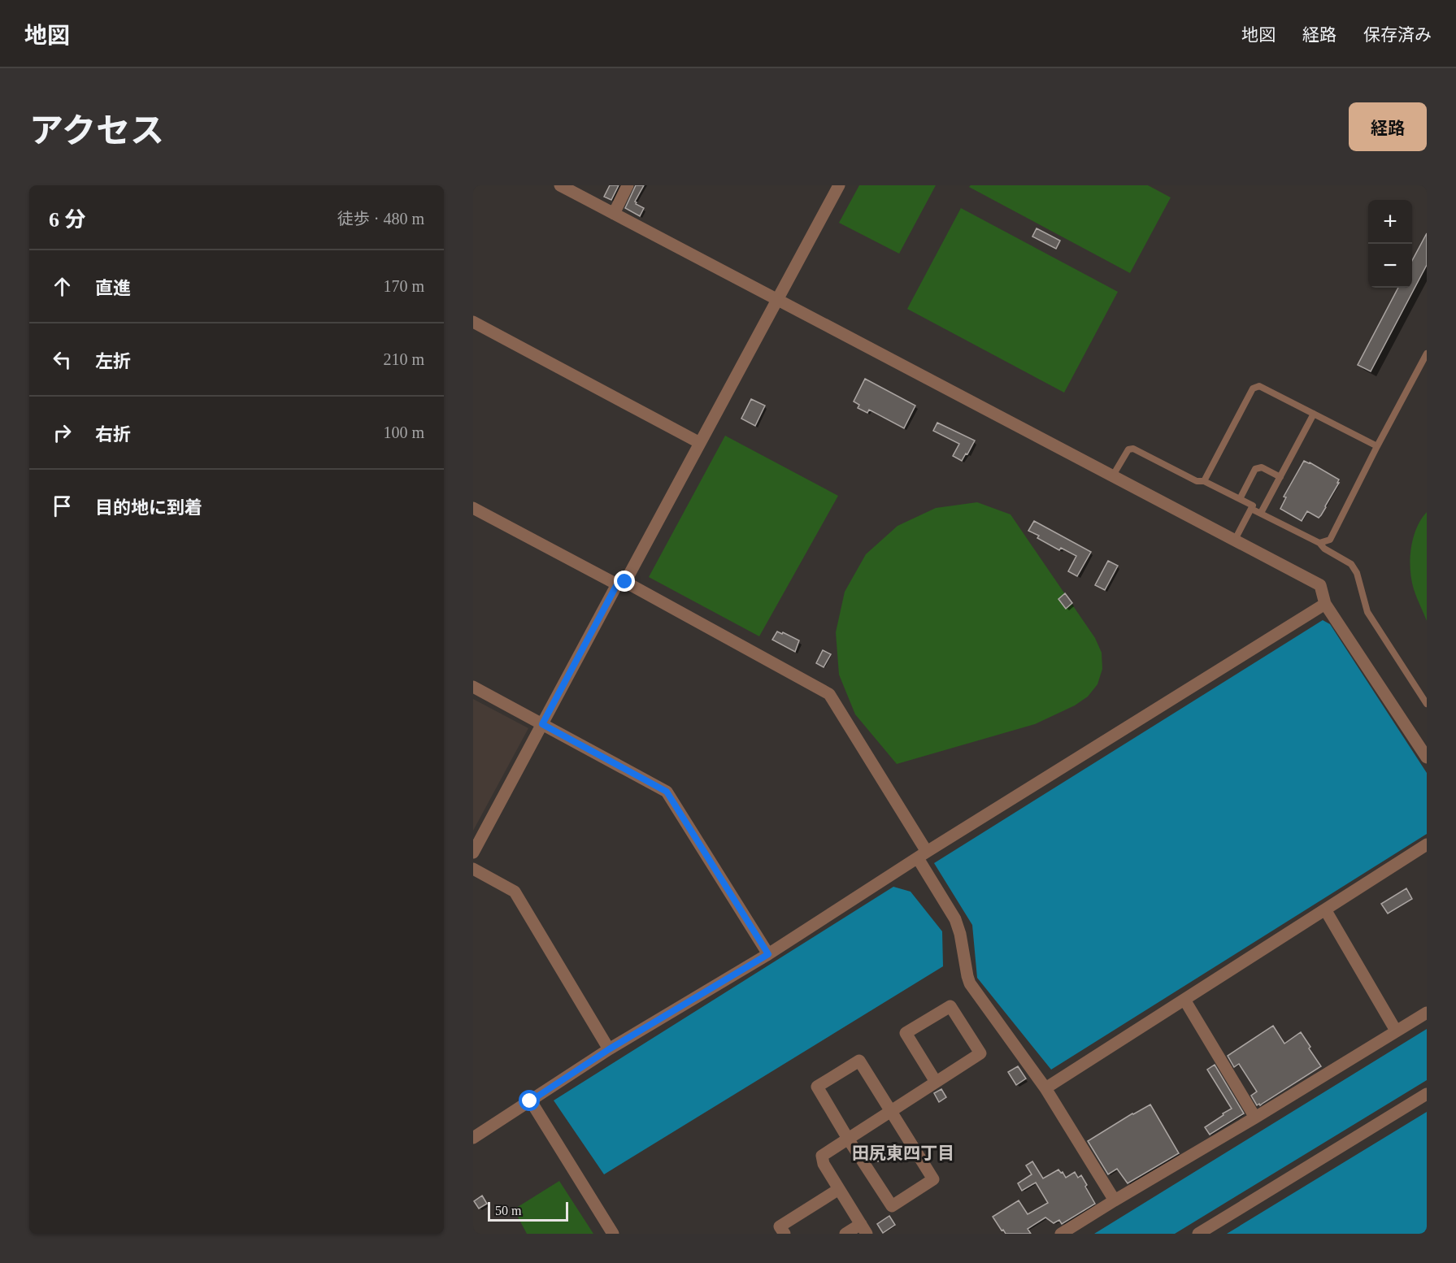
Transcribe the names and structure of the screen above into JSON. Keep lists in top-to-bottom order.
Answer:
{
  "districts": ["田尻東四丁目"],
  "scale_bar": "50 m",
  "page": {
    "header": "地図",
    "nav": ["地図", "経路", "保存済み"],
    "title": "アクセス",
    "buttons": "経路",
    "heading": ["6 分", "徒歩 · 480 m"],
    "map_buttons": ["+", "−"],
    "list": [
      ["直進", "170 m"],
      ["左折", "210 m"],
      ["右折", "100 m"],
      "目的地に到着"
    ],
    "scale": "50 m"
  }
}
